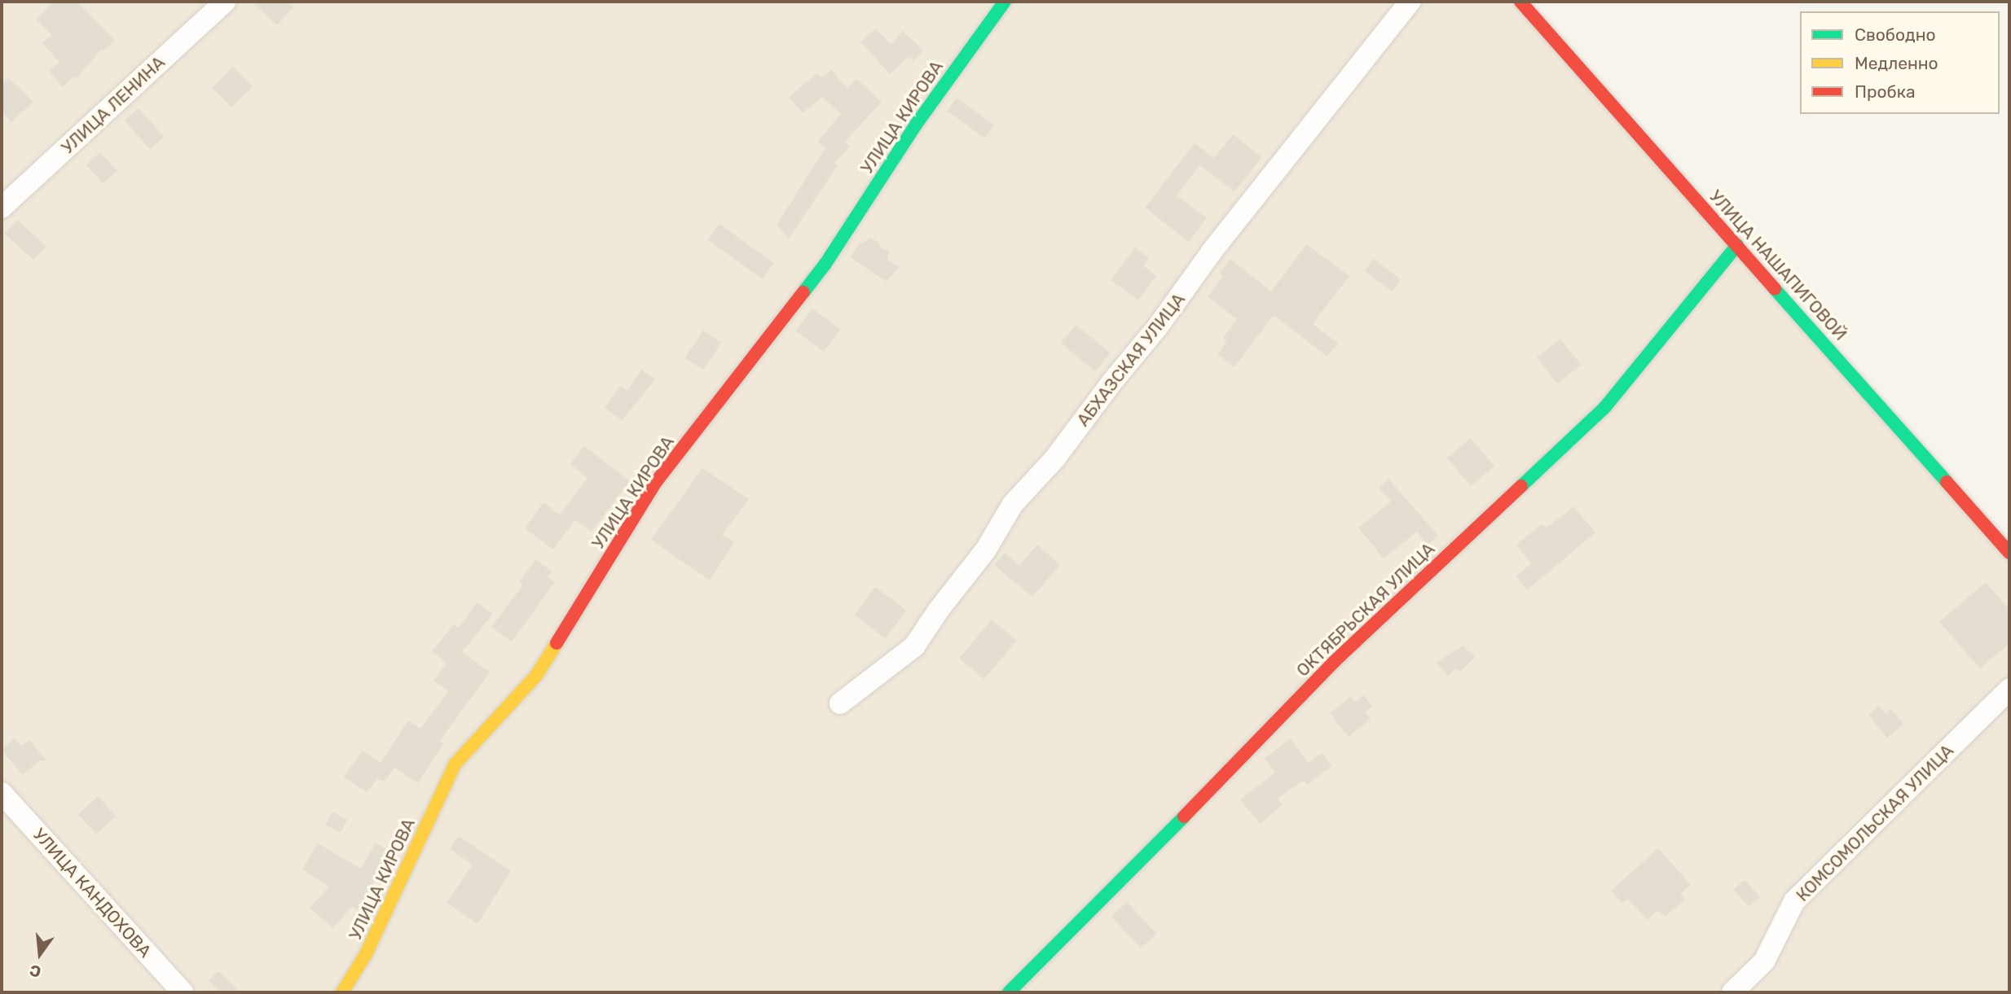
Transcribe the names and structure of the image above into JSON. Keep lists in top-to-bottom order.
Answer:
{
  "streets": {
    "street": [
      "УЛИЦА ЛЕНИНА",
      "УЛИЦА КИРОВА",
      "УЛИЦА НАШАПИГОВОЙ",
      "АБХАЗСКАЯ УЛИЦА",
      "ОКТЯБРЬСКАЯ УЛИЦА",
      "КОМСОМОЛЬСКАЯ УЛИЦА",
      "УЛИЦА КАНДОХОВА"
    ]
  },
  "crossings": [
    ["УЛИЦА НАШАПИГОВОЙ", "ОКТЯБРЬСКАЯ УЛИЦА"]
  ],
  "legend": ["Свободно", "Медленно", "Пробка"],
  "north": "bottom"
}
